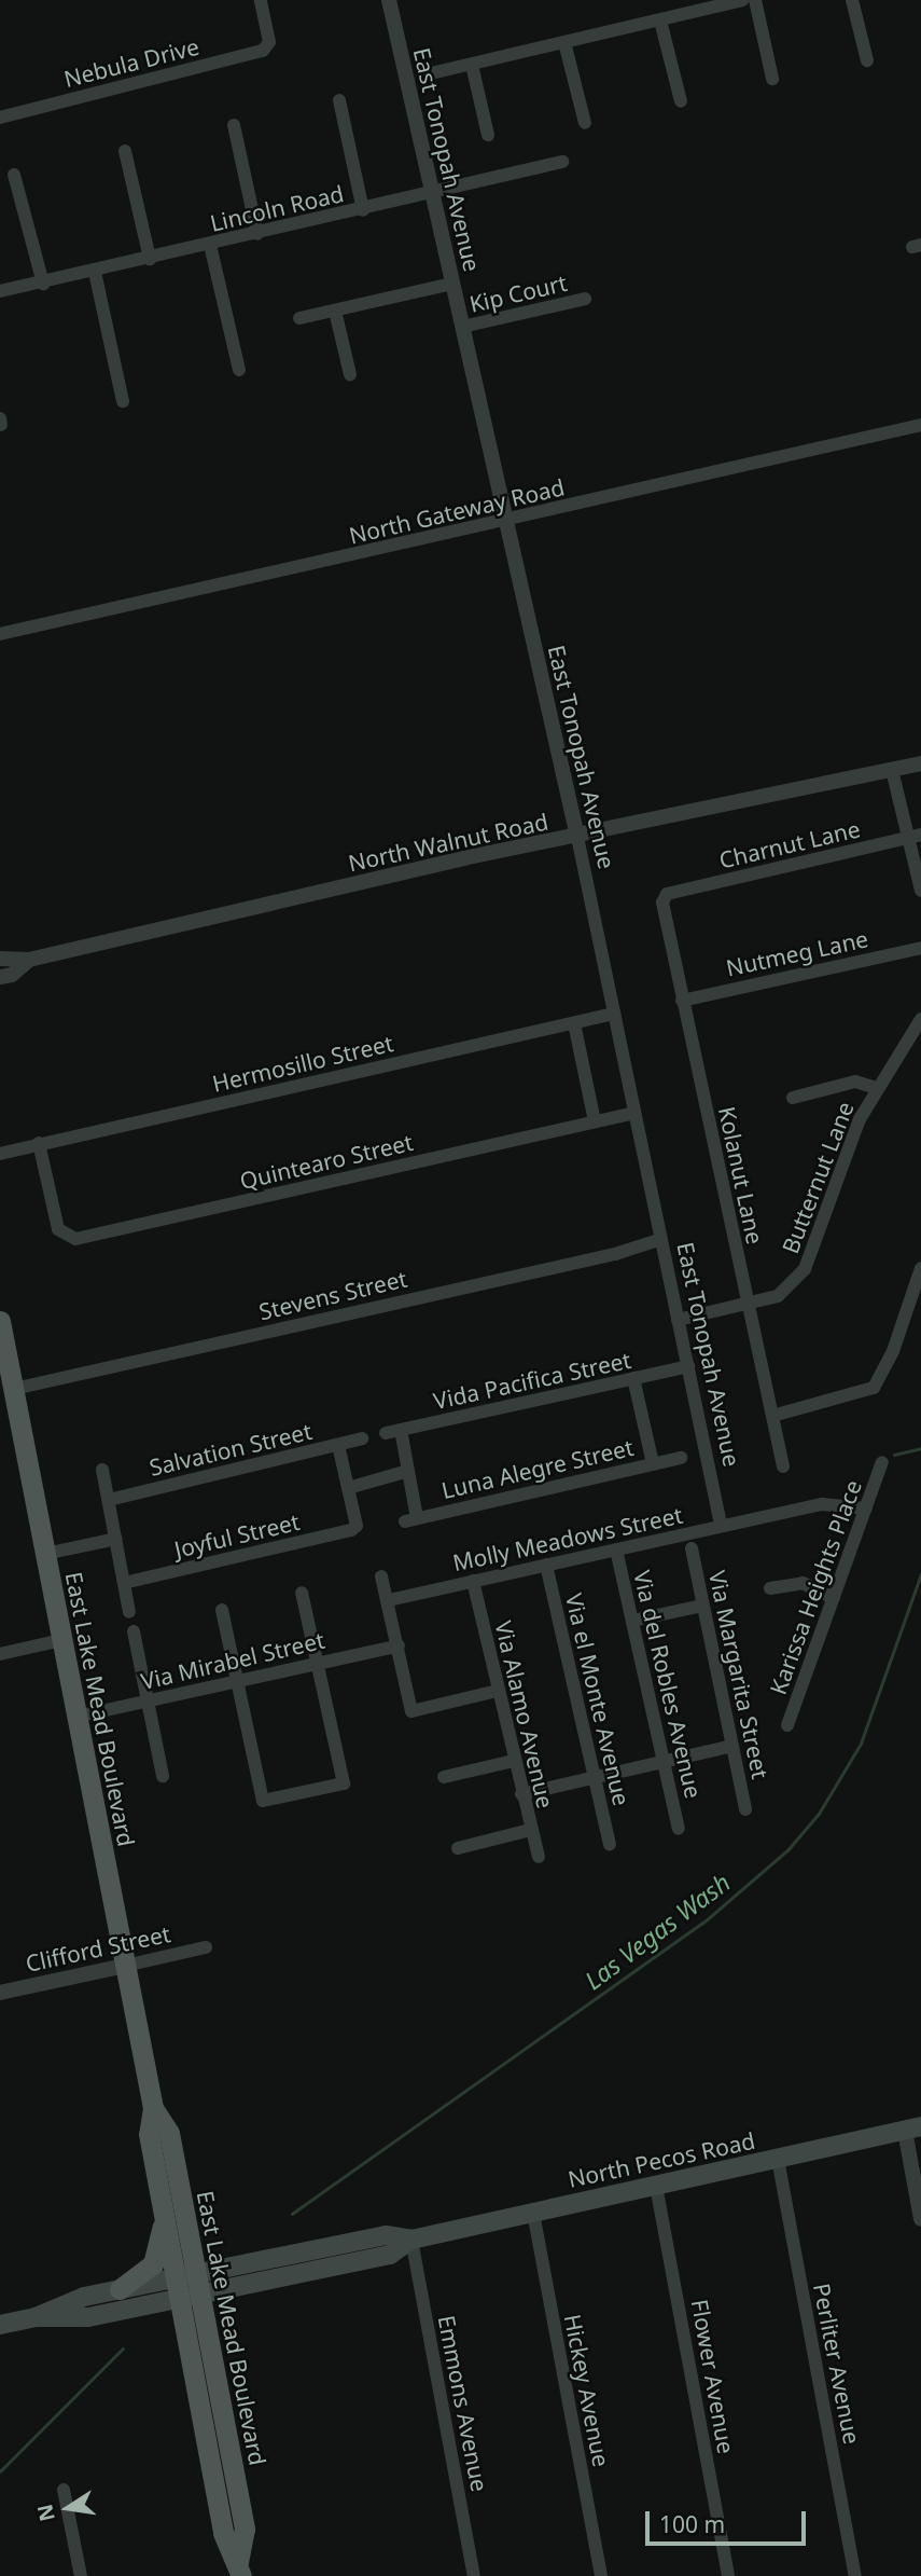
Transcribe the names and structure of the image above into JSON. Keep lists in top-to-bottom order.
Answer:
{
  "streets": {
    "main road": ["East Lake Mead Boulevard", "North Pecos Road"],
    "street": [
      "Nebula Drive",
      "East Tonopah Avenue",
      "Lincoln Road",
      "Kip Court",
      "North Gateway Road",
      "North Walnut Road",
      "Charnut Lane",
      "Nutmeg Lane",
      "Hermosillo Street",
      "Quintearo Street",
      "Kolanut Lane",
      "Butternut Lane",
      "Stevens Street",
      "Vida Pacifica Street",
      "Salvation Street",
      "Luna Alegre Street",
      "Joyful Street",
      "Molly Meadows Street",
      "Karissa Heights Place",
      "Via Mirabel Street",
      "Via Margarita Street",
      "Via del Robles Avenue",
      "Via el Monte Avenue",
      "Via Alamo Avenue",
      "Clifford Street",
      "Perliter Avenue",
      "Flower Avenue",
      "Hickey Avenue",
      "Emmons Avenue"
    ]
  },
  "crossings": [
    ["East Tonopah Avenue", "Lincoln Road"],
    ["East Tonopah Avenue", "Kip Court"],
    ["East Tonopah Avenue", "North Gateway Road"],
    ["East Tonopah Avenue", "North Walnut Road"],
    ["East Tonopah Avenue", "Hermosillo Street"],
    ["East Tonopah Avenue", "Quintearo Street"],
    ["East Tonopah Avenue", "Butternut Lane"],
    ["East Tonopah Avenue", "Stevens Street"],
    ["East Tonopah Avenue", "Vida Pacifica Street"],
    ["East Tonopah Avenue", "Molly Meadows Street"],
    ["Charnut Lane", "Kolanut Lane"],
    ["Nutmeg Lane", "Kolanut Lane"],
    ["Hermosillo Street", "Quintearo Street"],
    ["Kolanut Lane", "Butternut Lane"],
    ["Stevens Street", "East Lake Mead Boulevard"],
    ["Molly Meadows Street", "Karissa Heights Place"],
    ["Molly Meadows Street", "Via del Robles Avenue"],
    ["Molly Meadows Street", "Via el Monte Avenue"],
    ["Molly Meadows Street", "Via Alamo Avenue"],
    ["Via Mirabel Street", "East Lake Mead Boulevard"],
    ["East Lake Mead Boulevard", "Clifford Street"],
    ["East Lake Mead Boulevard", "North Pecos Road"],
    ["North Pecos Road", "Perliter Avenue"],
    ["North Pecos Road", "Flower Avenue"],
    ["North Pecos Road", "Hickey Avenue"],
    ["North Pecos Road", "Emmons Avenue"]
  ],
  "water": ["Las Vegas Wash"],
  "scale_bar": "100 m",
  "north": "left"
}
